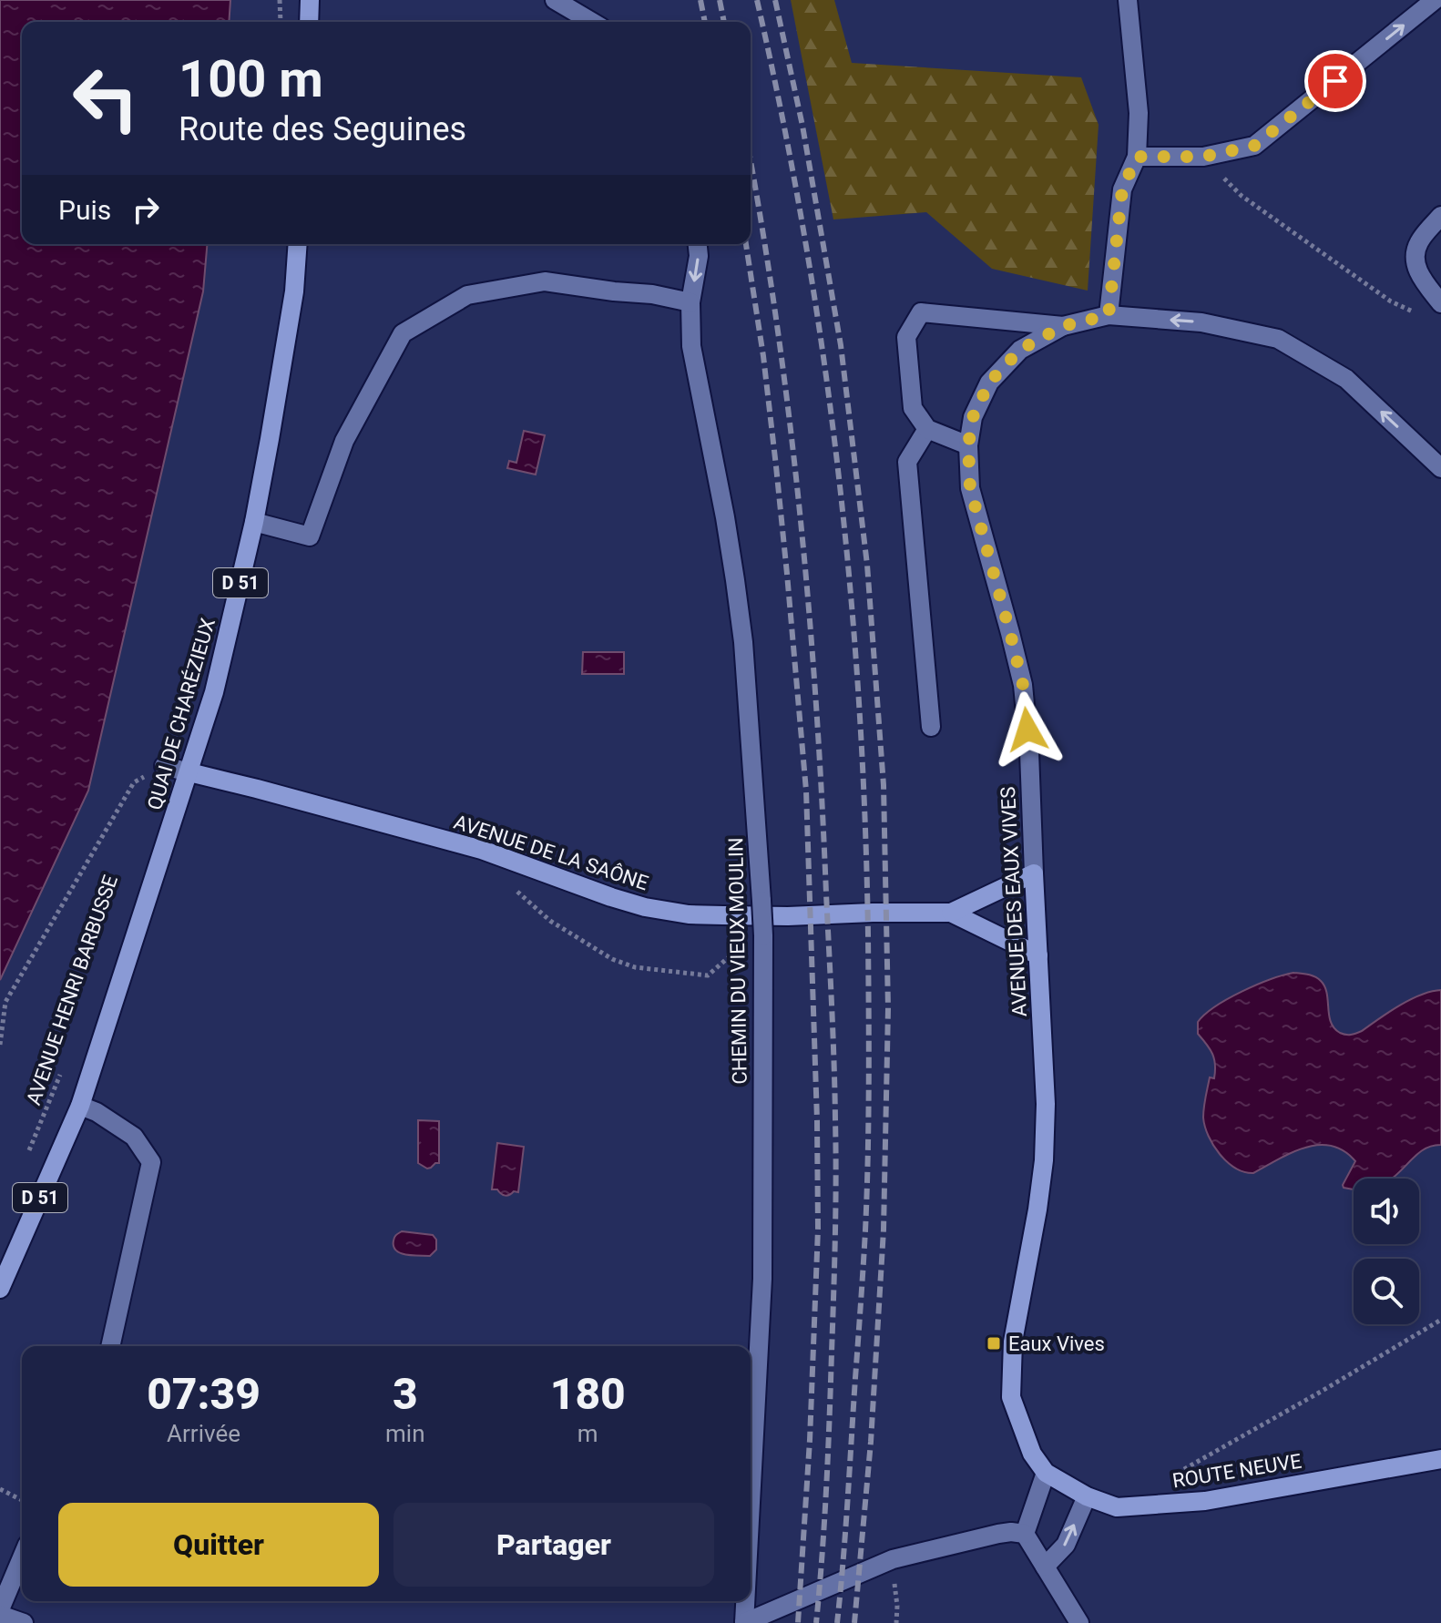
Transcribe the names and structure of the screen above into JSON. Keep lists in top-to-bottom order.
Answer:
{
  "streets": {
    "main road": [
      "D 51",
      "QUAI DE CHARÉZIEUX",
      "AVENUE DE LA SAÔNE",
      "AVENUE DES EAUX VIVES",
      "ROUTE NEUVE"
    ],
    "street": ["CHEMIN DU VIEUX MOULIN"],
    "path": ["AVENUE HENRI BARBUSSE"]
  },
  "crossings": [
    ["D 51", "QUAI DE CHARÉZIEUX"],
    ["QUAI DE CHARÉZIEUX", "AVENUE DE LA SAÔNE"],
    ["AVENUE DE LA SAÔNE", "AVENUE DES EAUX VIVES"],
    ["AVENUE DES EAUX VIVES", "ROUTE NEUVE"]
  ],
  "places": {
    "transit": ["Eaux Vives"]
  },
  "page": {
    "turn": ["100 m", "Route des Seguines"],
    "then": "Puis",
    "eta": [
      "07:39",
      "Arrivée",
      "3",
      "min",
      "180",
      "m"
    ],
    "buttons": ["Quitter", "Partager"]
  }
}
